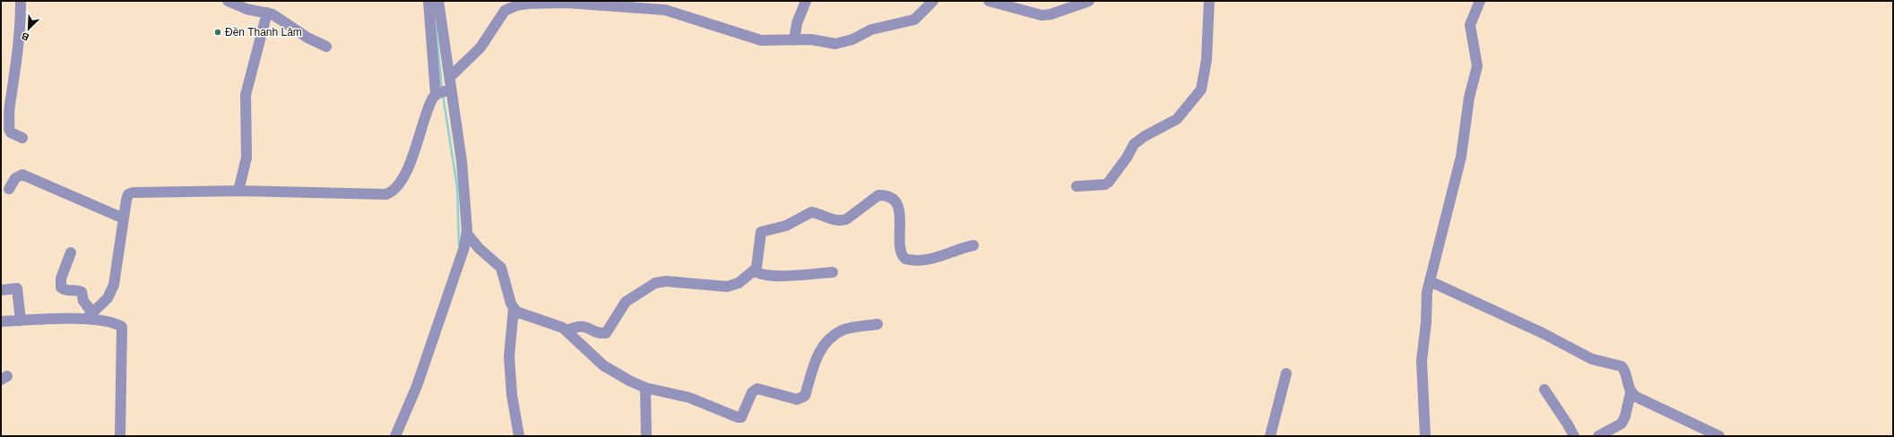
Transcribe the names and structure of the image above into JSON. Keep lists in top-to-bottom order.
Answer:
{
  "places": ["Đền Thanh Lâm"],
  "north": "bottom left"
}
